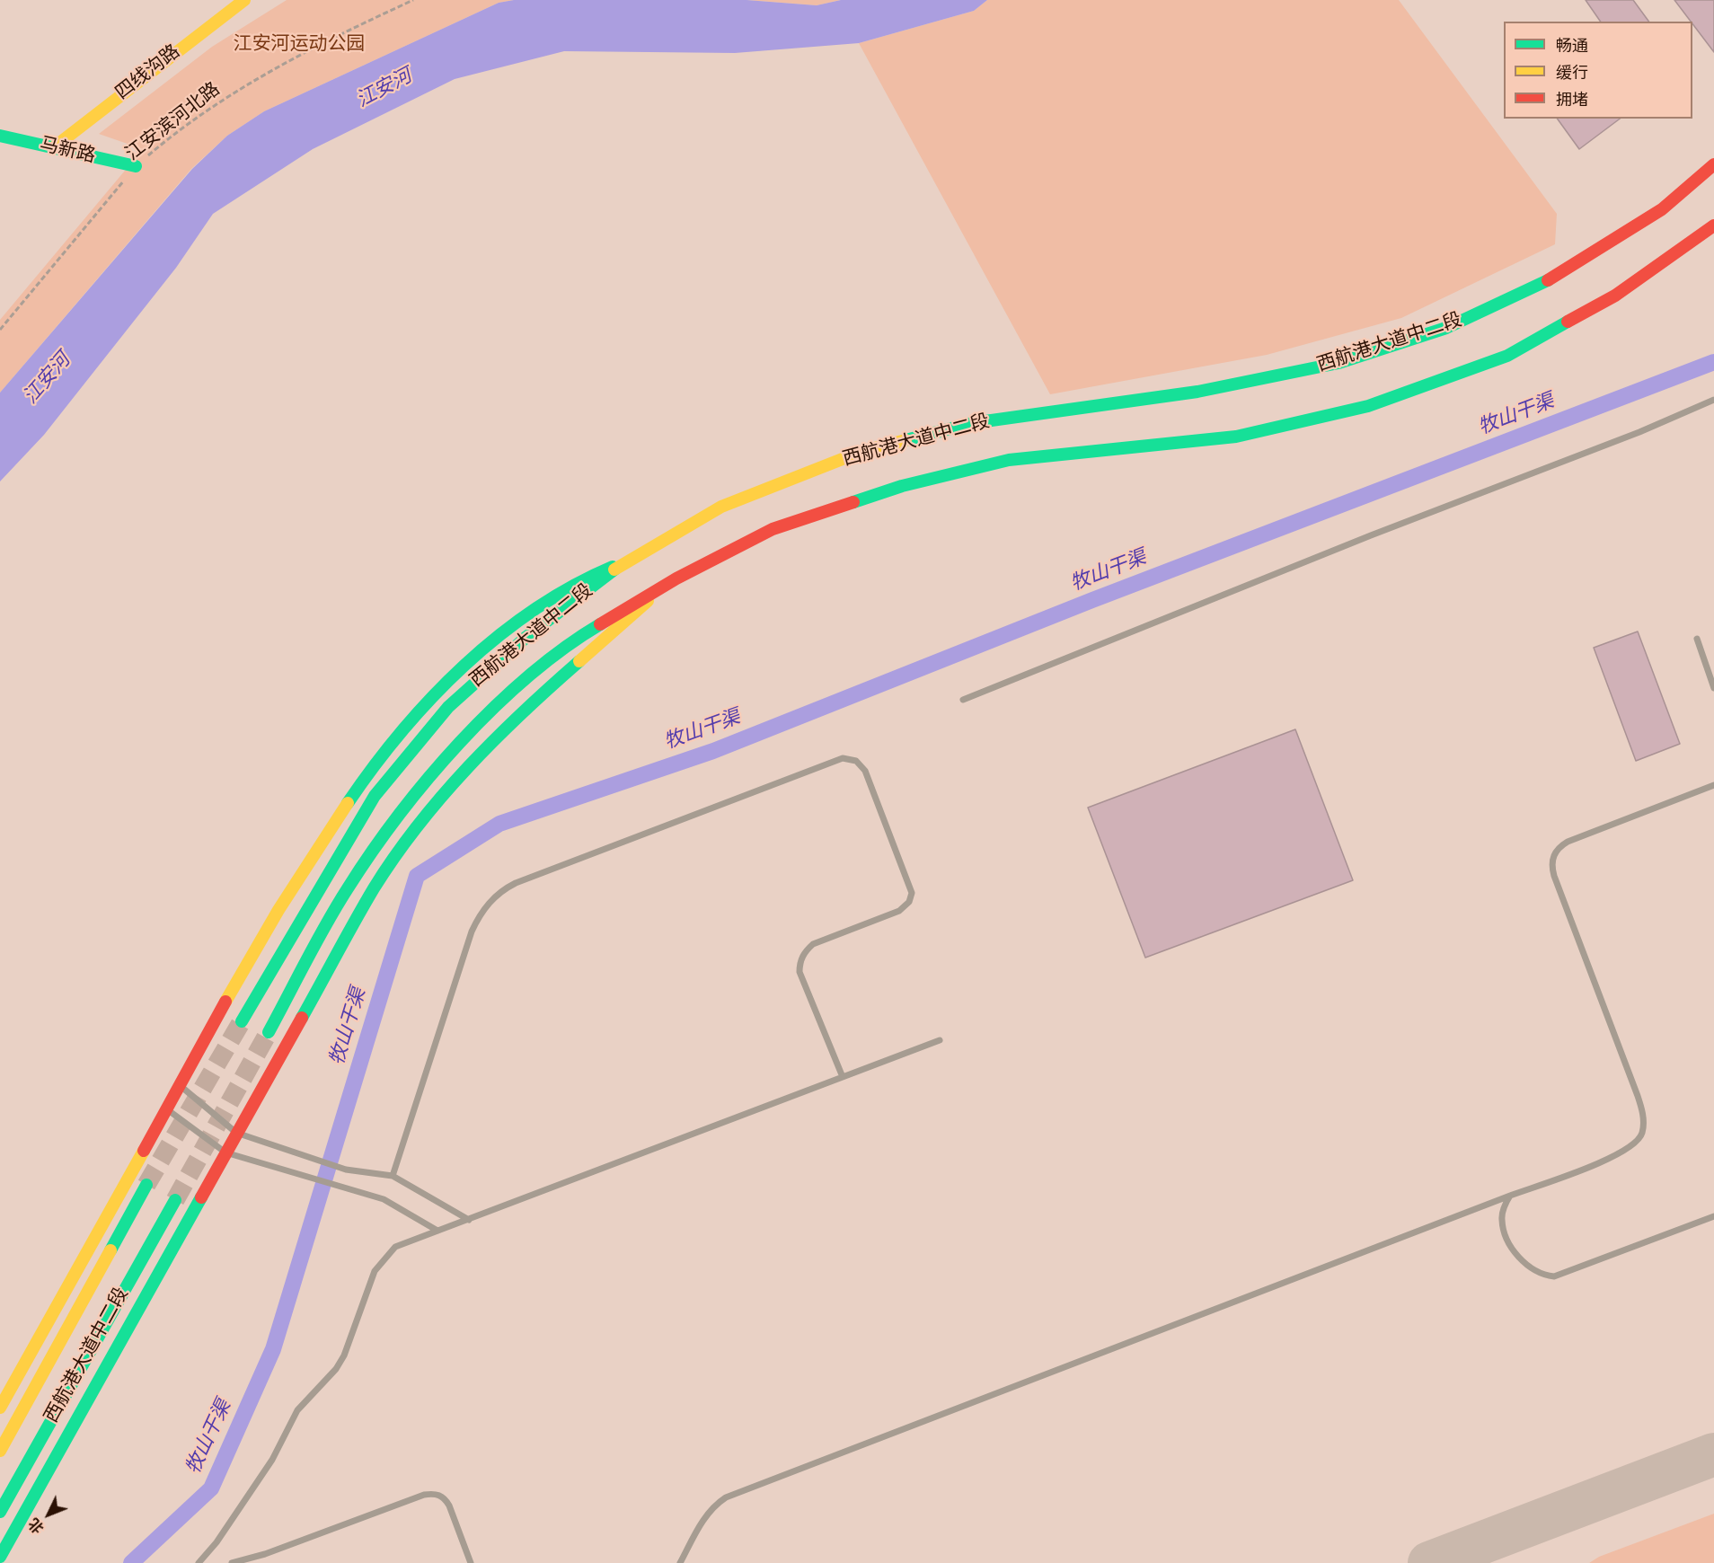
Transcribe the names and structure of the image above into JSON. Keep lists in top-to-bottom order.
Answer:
{
  "streets": {
    "main road": ["四线沟路", "马新路", "西航港大道中二段"],
    "path": ["江安滨河北路"]
  },
  "crossings": [
    ["四线沟路", "马新路"],
    ["江安滨河北路", "马新路"]
  ],
  "water": ["江安河", "牧山干渠"],
  "parks": ["江安河运动公园"],
  "legend": ["畅通", "缓行", "拥堵"],
  "north": "bottom left"
}
